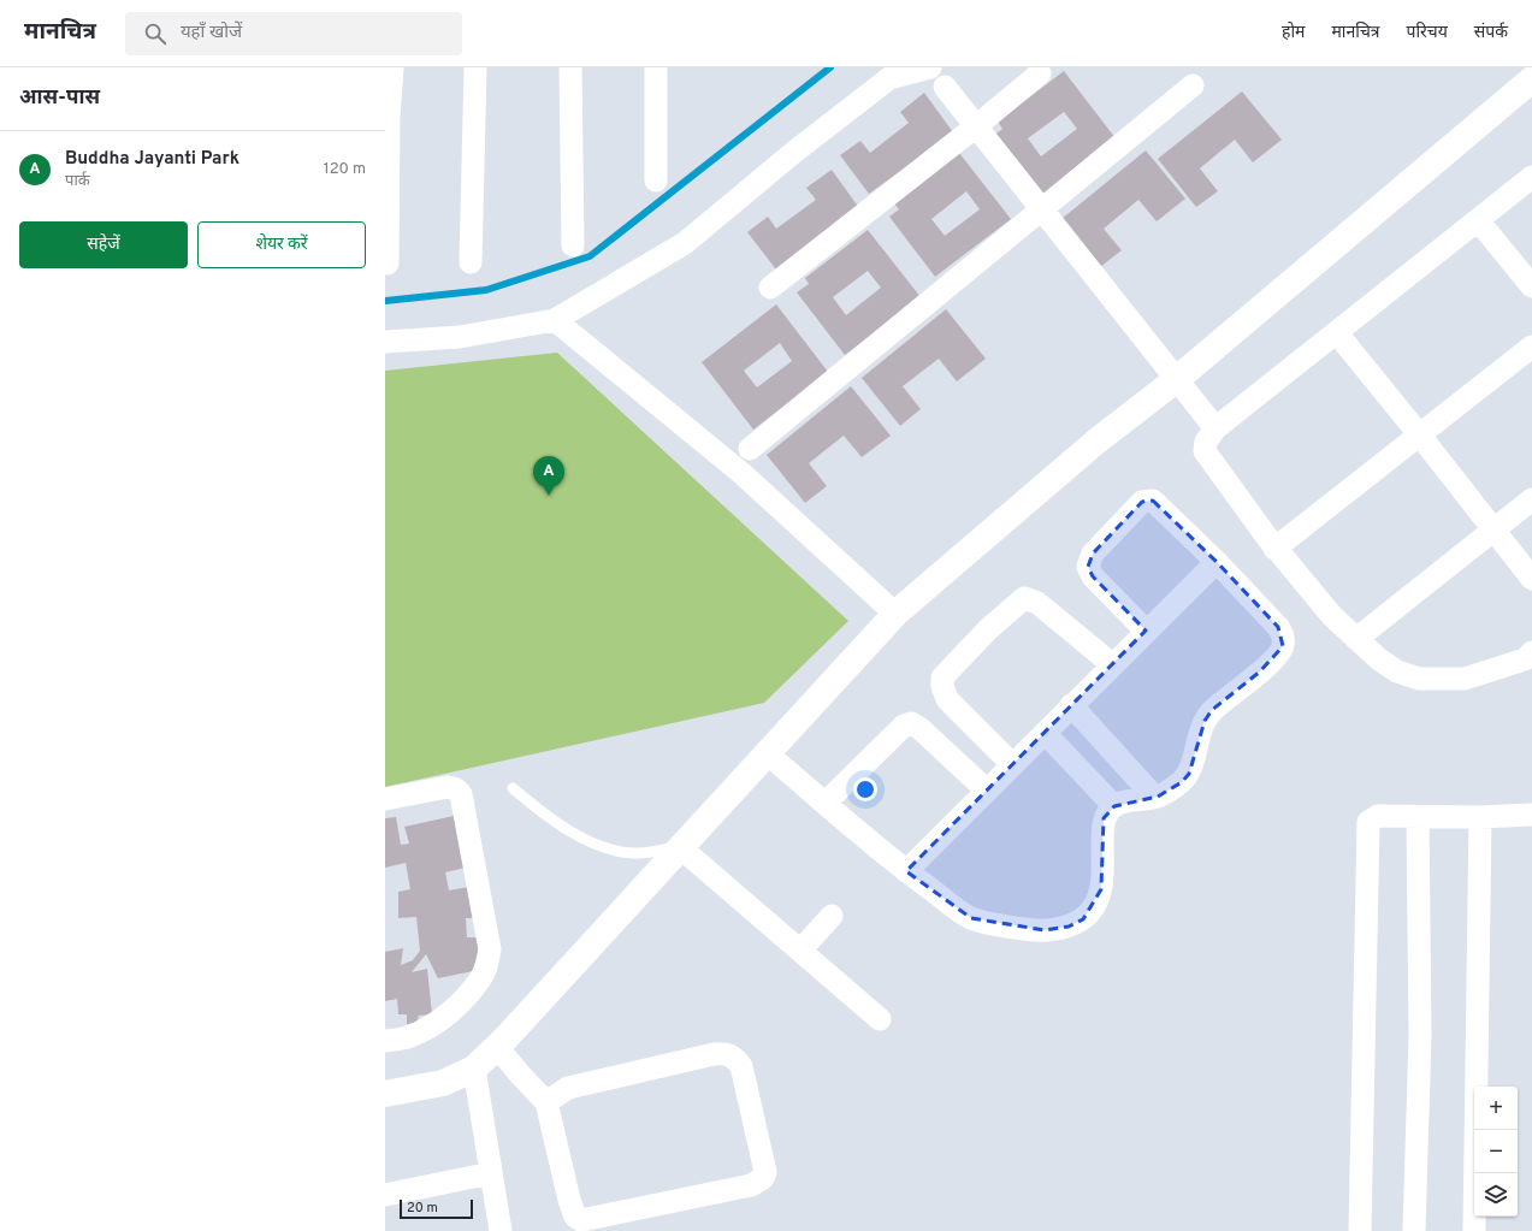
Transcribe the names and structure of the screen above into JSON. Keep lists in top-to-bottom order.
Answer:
{
  "scale_bar": "20 m",
  "page": {
    "header": "मानचित्र",
    "search": "यहाँ खोजें",
    "nav": [
      "होम",
      "मानचित्र",
      "परिचय",
      "संपर्क"
    ],
    "heading": "आस-पास",
    "list": [
      {
        "mark": "A",
        "name": "Buddha Jayanti Park",
        "note": "पार्क",
        "value": "120 m"
      }
    ],
    "buttons": ["सहेजें", "शेयर करें"],
    "pins": "A",
    "map_buttons": ["+", "−"],
    "scale": "20 m"
  }
}
